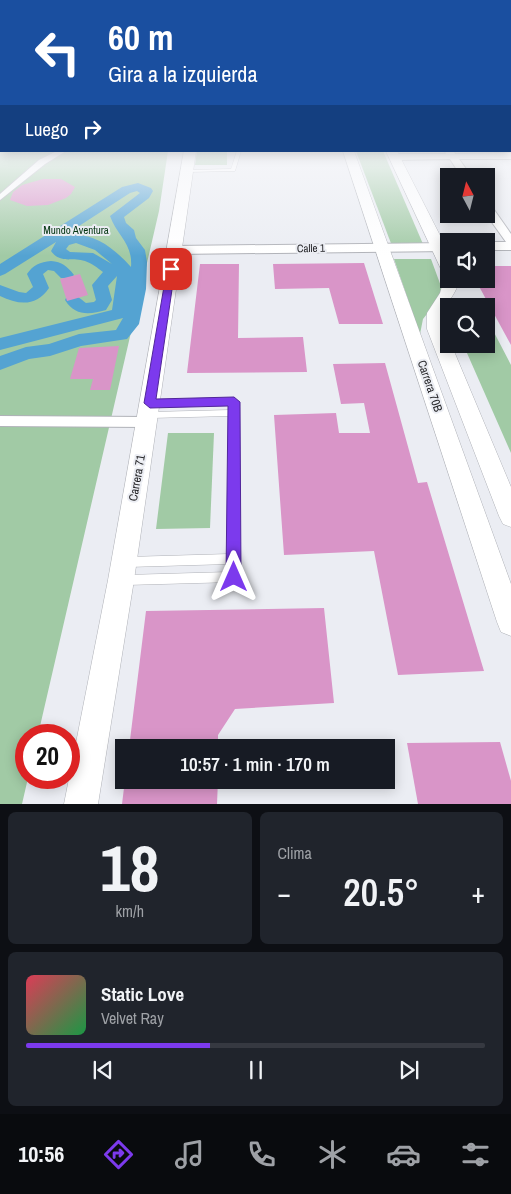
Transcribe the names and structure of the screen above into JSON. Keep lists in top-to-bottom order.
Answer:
{
  "streets": {
    "street": ["Calle 1", "Carrera 70B", "Carrera 71"]
  },
  "crossings": [
    ["Calle 1", "Carrera 70B"],
    ["Calle 1", "Carrera 71"]
  ],
  "parks": ["Mundo Aventura"],
  "north": "top",
  "page": {
    "turn": ["60 m", "Gira a la izquierda"],
    "then": "Luego",
    "limit": "20",
    "trip": "10:57 · 1 min · 170 m",
    "tile": [
      ["18", "km/h"],
      "Clima"
    ],
    "heat": ["−", "20.5°", "+"],
    "song": ["Static Love", "Velvet Ray"],
    "tabs": "10:56"
  }
}
